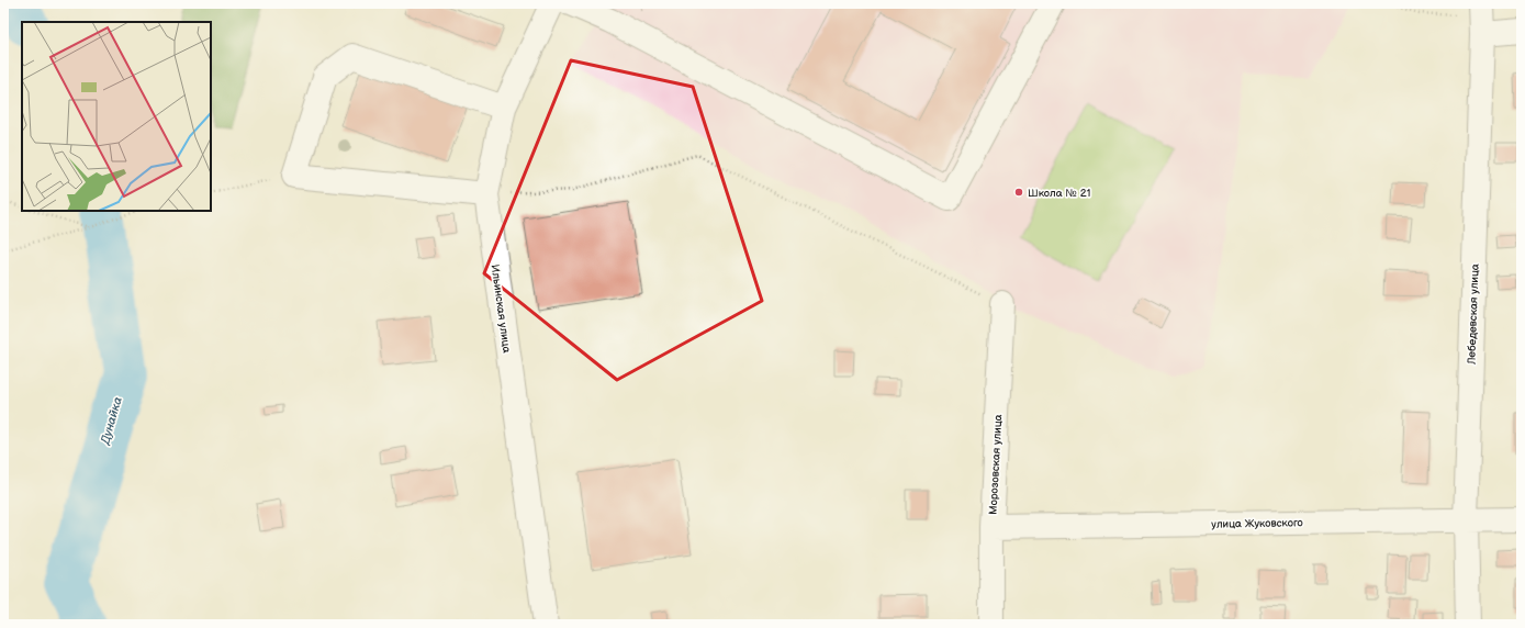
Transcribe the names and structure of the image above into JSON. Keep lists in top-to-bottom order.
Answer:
{
  "streets": {
    "street": [
      "Ильинская улица",
      "Лебедевская улица",
      "Морозовская улица",
      "улица Жуковского"
    ]
  },
  "crossings": [
    ["Лебедевская улица", "улица Жуковского"],
    ["Морозовская улица", "улица Жуковского"]
  ],
  "water": ["Дунайка"],
  "places": ["Школа № 21"]
}
